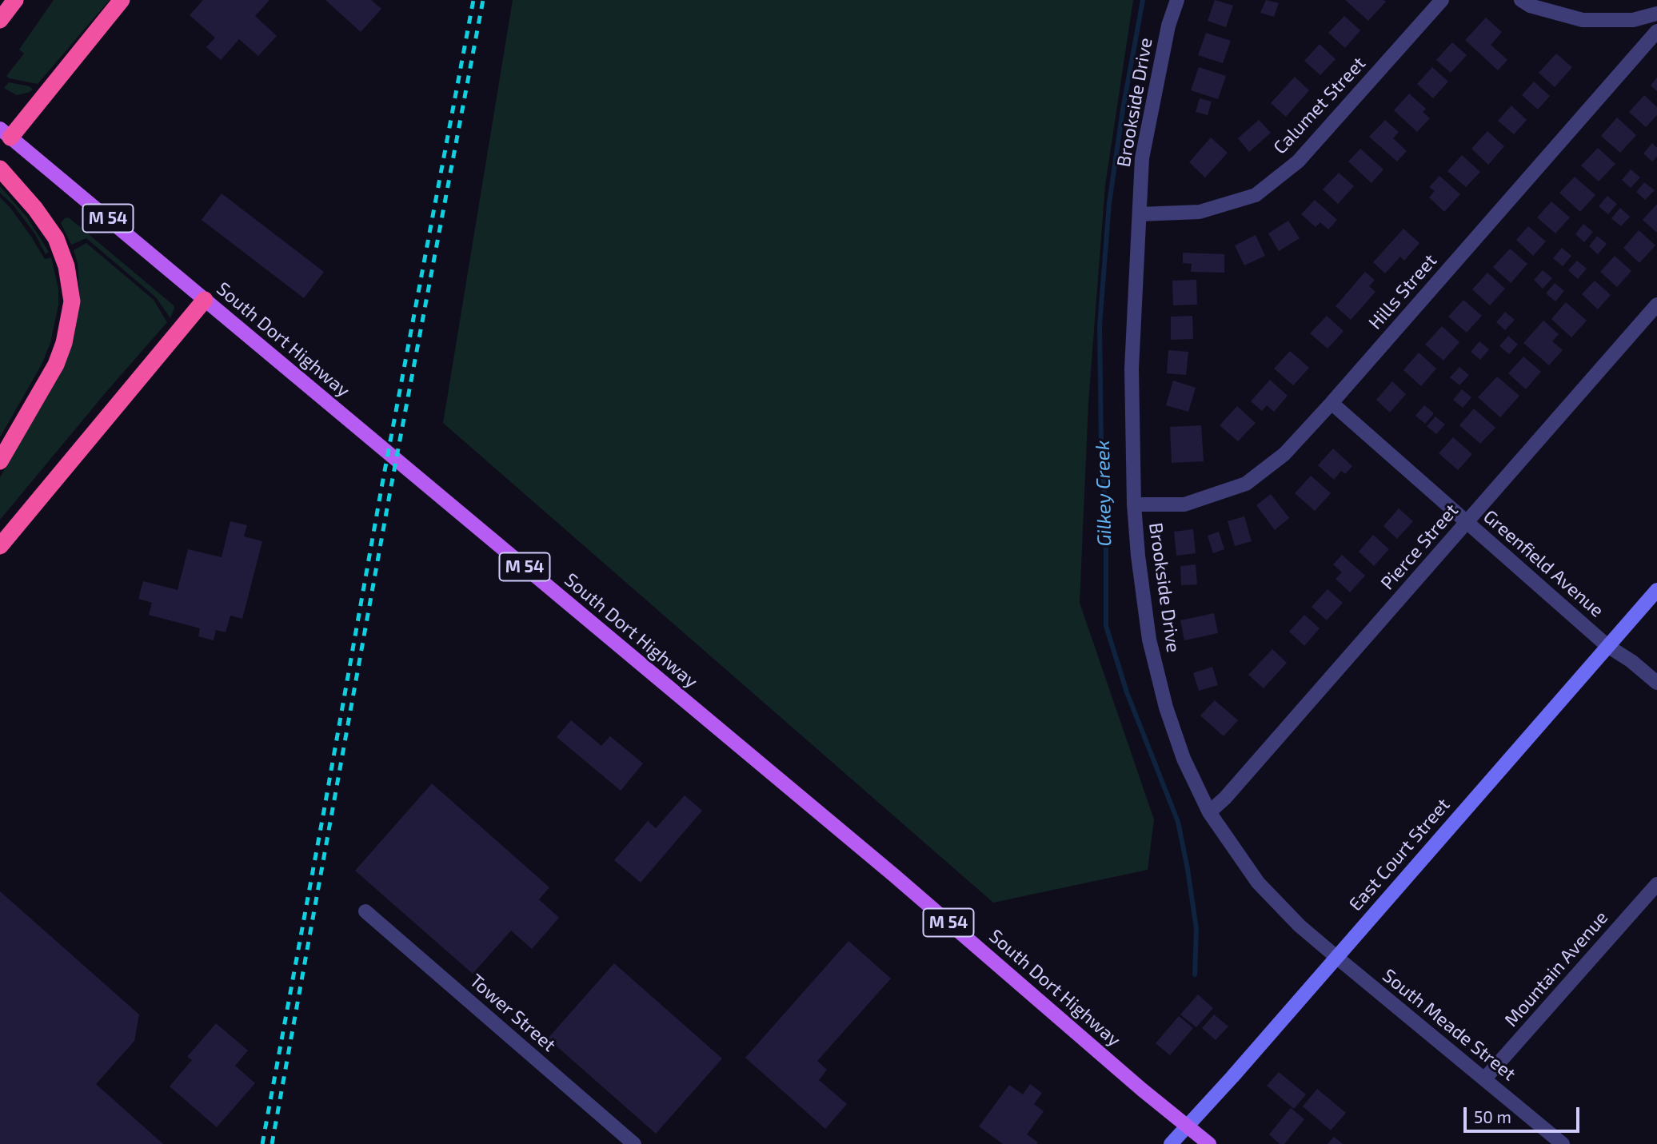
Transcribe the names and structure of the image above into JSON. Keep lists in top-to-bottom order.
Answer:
{
  "streets": {
    "main road": ["M 54", "South Dort Highway", "East Court Street"],
    "street": [
      "Brookside Drive",
      "Calumet Street",
      "Hills Street",
      "Pierce Street",
      "Greenfield Avenue",
      "Mountain Avenue",
      "Tower Street",
      "South Meade Street"
    ]
  },
  "crossings": [
    ["Brookside Drive", "Calumet Street"],
    ["Brookside Drive", "Hills Street"],
    ["Brookside Drive", "Pierce Street"],
    ["Brookside Drive", "East Court Street"],
    ["Brookside Drive", "South Meade Street"],
    ["Hills Street", "Greenfield Avenue"],
    ["South Dort Highway", "East Court Street"],
    ["Pierce Street", "Greenfield Avenue"],
    ["Greenfield Avenue", "East Court Street"],
    ["East Court Street", "South Meade Street"],
    ["Mountain Avenue", "South Meade Street"]
  ],
  "water": ["Gilkey Creek"],
  "scale_bar": "50 m"
}
